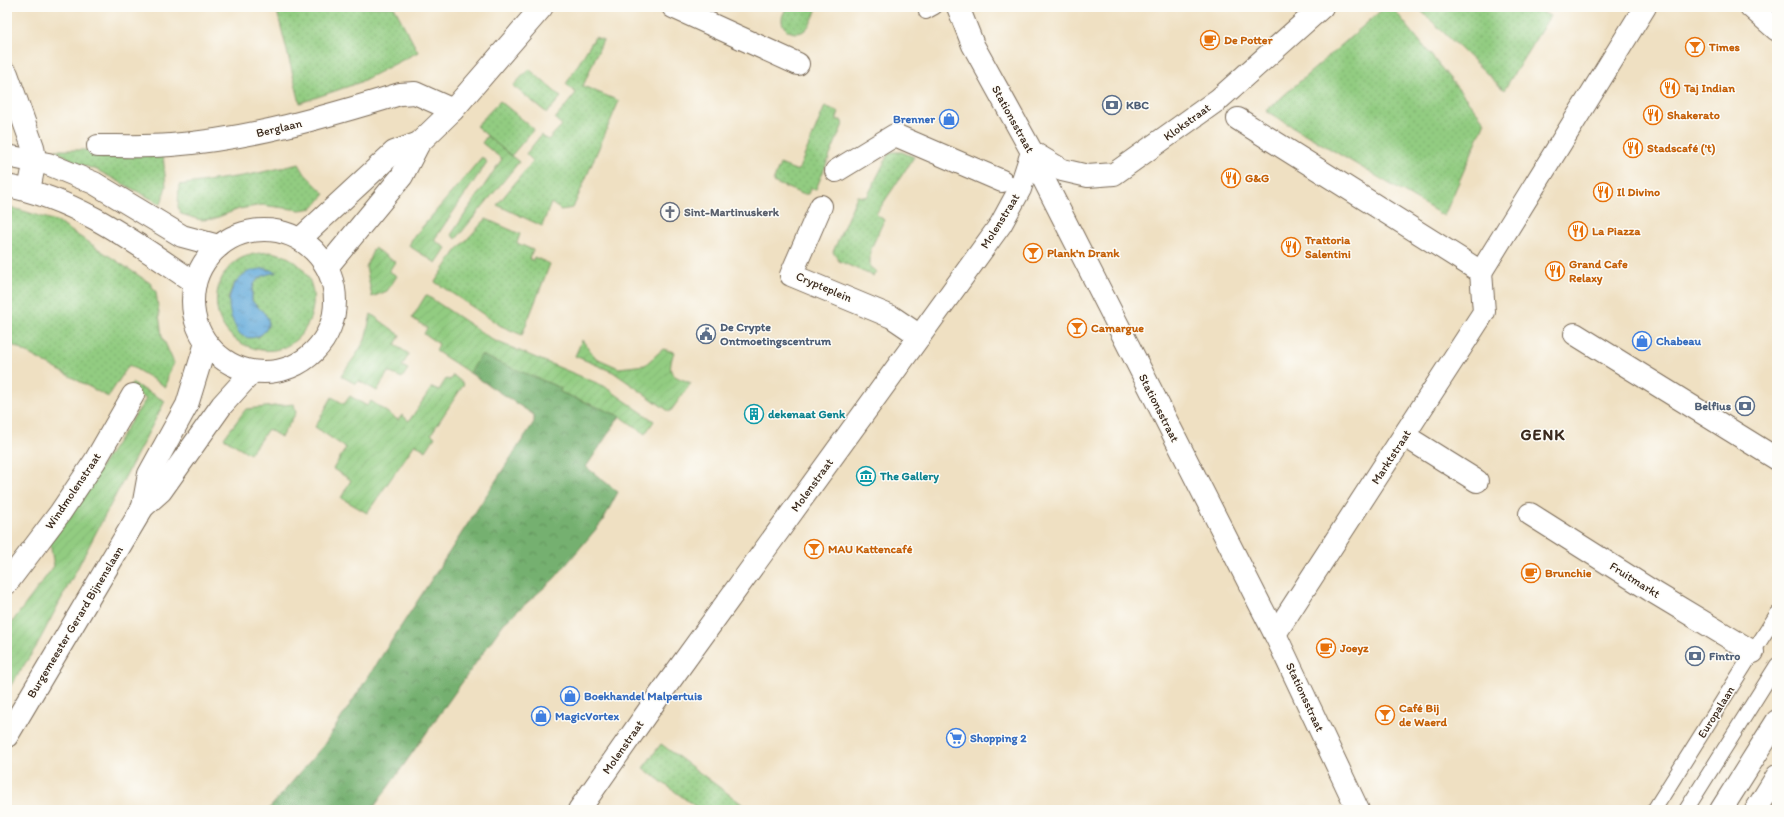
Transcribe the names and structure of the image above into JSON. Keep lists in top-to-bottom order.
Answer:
{
  "streets": {
    "street": [
      "Stationsstraat",
      "Klokstraat",
      "Berglaan",
      "Molenstraat",
      "Crypteplein",
      "Marktstraat",
      "Windmolenstraat",
      "Fruitmarkt",
      "Burgemeester Gerard Bijnenslaan"
    ],
    "lane": ["Europalaan"]
  },
  "crossings": [
    ["Stationsstraat", "Klokstraat"],
    ["Stationsstraat", "Molenstraat"],
    ["Stationsstraat", "Marktstraat"],
    ["Klokstraat", "Molenstraat"],
    ["Molenstraat", "Crypteplein"],
    ["Fruitmarkt", "Europalaan"]
  ],
  "districts": ["GENK"],
  "places": {
    "cafe": ["De Potter", "Brunchie", "Joeyz"],
    "bar": [
      "Times",
      "Plank'n Drank",
      "Camargue",
      "MAU Kattencafé",
      "Café Bij de Waerd"
    ],
    "restaurant": [
      "Taj Indian",
      "Shakerato",
      "Stadscafé ('t)",
      "G&G",
      "Il Divino",
      "La Piazza",
      "Trattoria Salentini",
      "Grand Cafe Relaxy"
    ],
    "bank": ["KBC", "Belfius", "Fintro"],
    "shop": [
      "Brenner",
      "Chabeau",
      "Boekhandel Malpertuis",
      "MagicVortex"
    ],
    "church": ["Sint-Martinuskerk"],
    "public building": ["De Crypte Ontmoetingscentrum"],
    "building": ["dekenaat Genk"],
    "museum": ["The Gallery"],
    "supermarket": ["Shopping 2"]
  }
}
